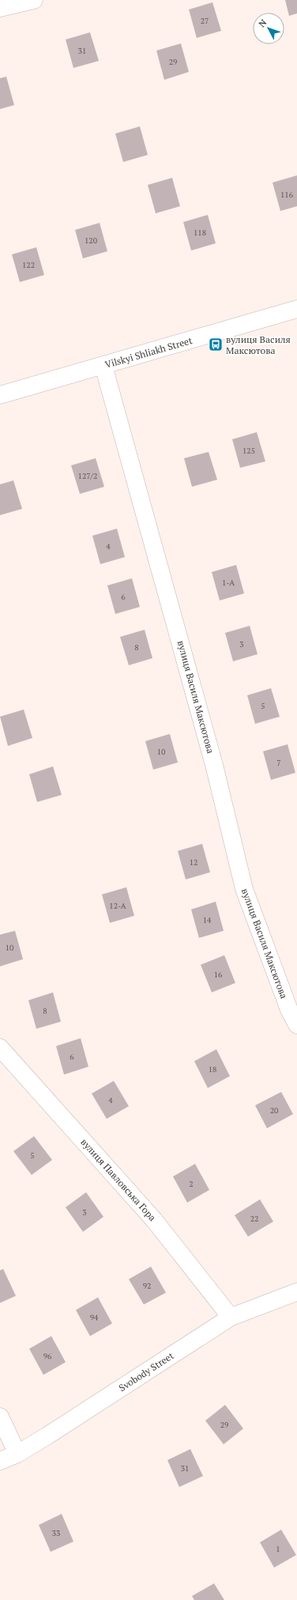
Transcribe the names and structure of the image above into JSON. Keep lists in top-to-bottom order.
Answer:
{
  "streets": {
    "street": [
      "Vilskyi Shliakh Street",
      "вулиця Василя Максютова",
      "вулиця Павловська Гора",
      "Svobody Street"
    ]
  },
  "crossings": [
    ["Vilskyi Shliakh Street", "вулиця Василя Максютова"],
    ["вулиця Павловська Гора", "Svobody Street"]
  ],
  "places": {
    "bus stop": ["вулиця Василя Максютова"]
  },
  "house_numbers": [
    "27",
    "31",
    "29",
    "116",
    "118",
    "120",
    "122",
    "125",
    "127/2",
    "4",
    "1-А",
    "6",
    "3",
    "8",
    "5",
    "10",
    "7",
    "12",
    "12-А",
    "14",
    "10",
    "16",
    "8",
    "6",
    "18",
    "4",
    "20",
    "5",
    "2",
    "3",
    "22",
    "92",
    "94",
    "96",
    "29",
    "31",
    "33",
    "1"
  ],
  "north": "top left"
}
